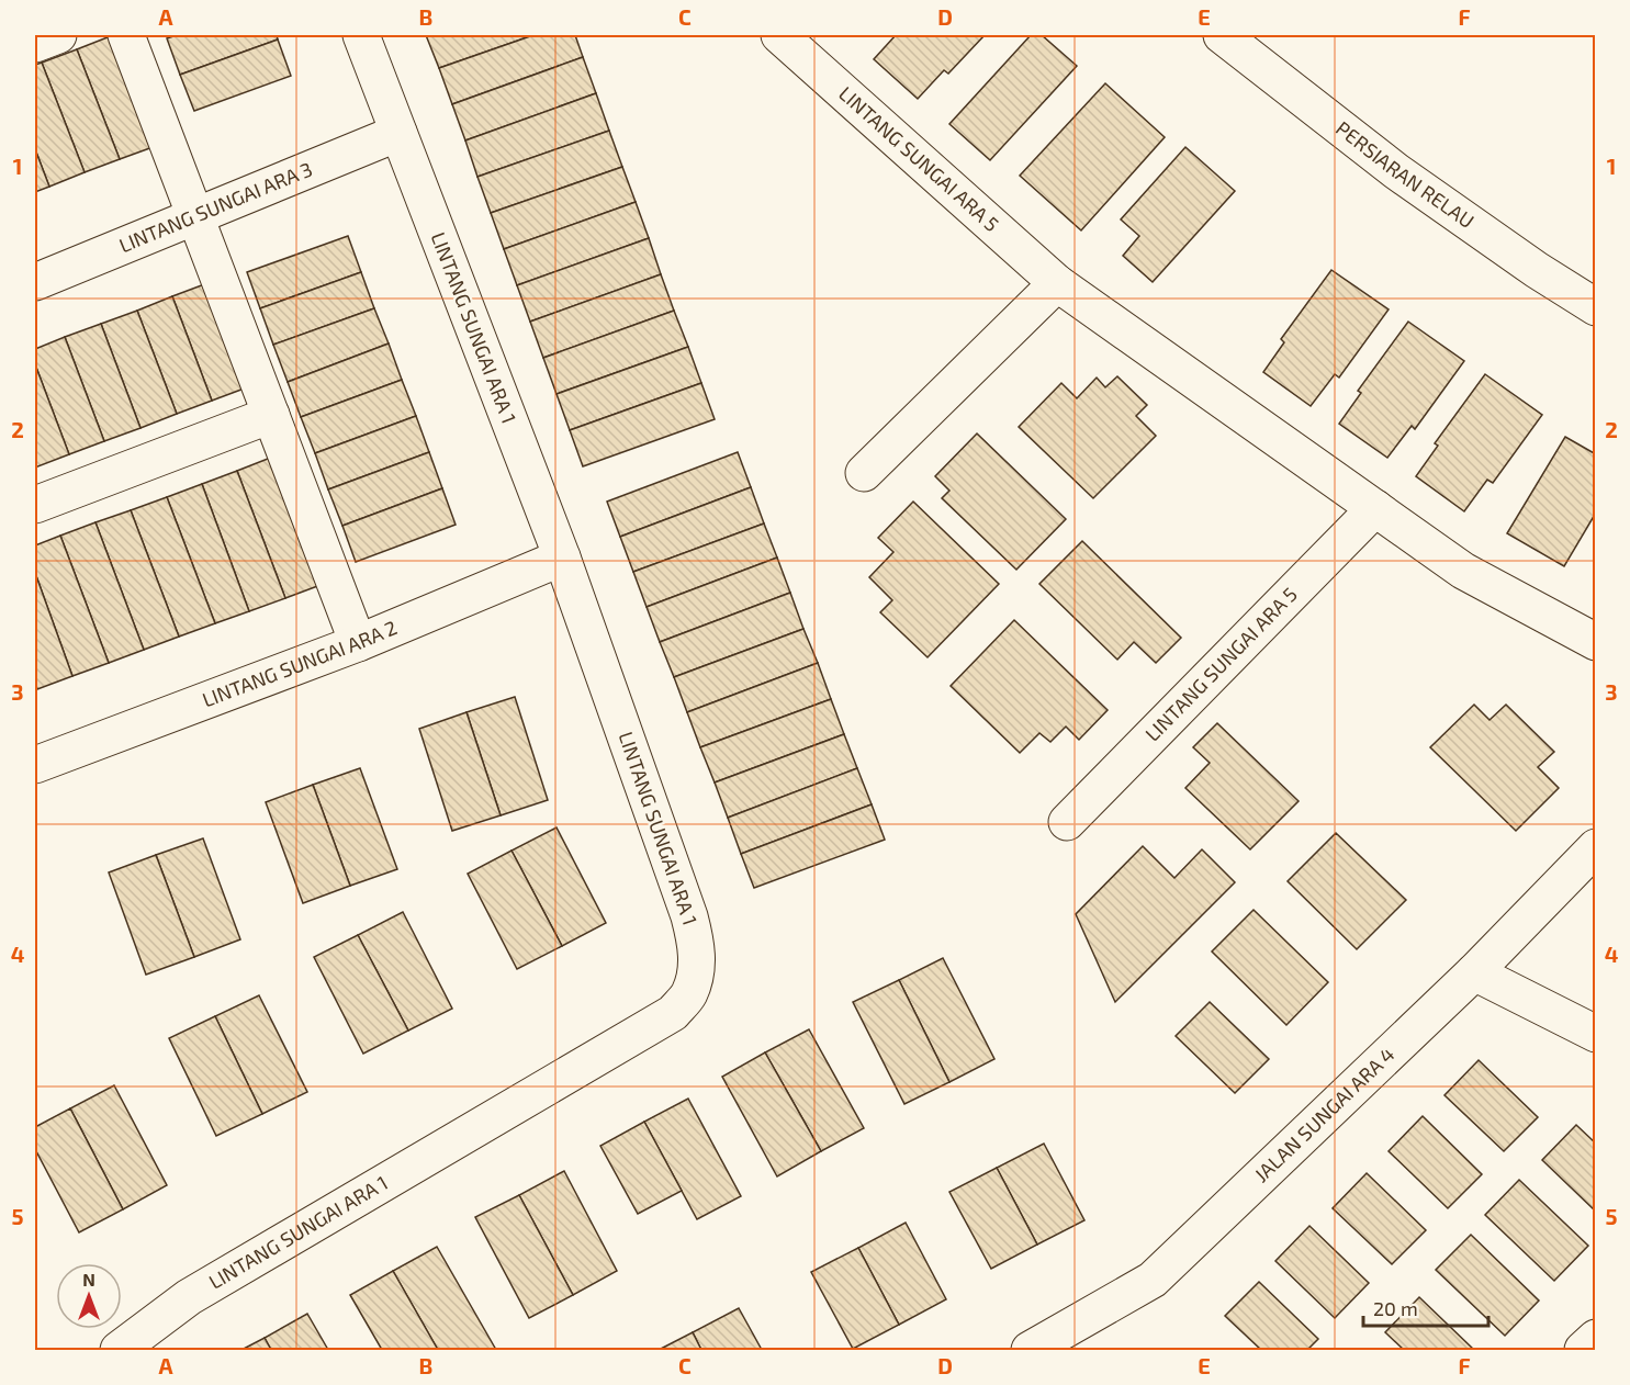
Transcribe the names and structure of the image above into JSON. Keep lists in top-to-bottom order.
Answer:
{
  "streets": {
    "street": [
      "LINTANG SUNGAI ARA 5",
      "PERSIARAN RELAU",
      "LINTANG SUNGAI ARA 3",
      "LINTANG SUNGAI ARA 1",
      "LINTANG SUNGAI ARA 2",
      "JALAN SUNGAI ARA 4"
    ]
  },
  "crossings": [
    ["LINTANG SUNGAI ARA 3", "LINTANG SUNGAI ARA 1"],
    ["LINTANG SUNGAI ARA 1", "LINTANG SUNGAI ARA 2"]
  ],
  "scale_bar": "20 m",
  "north": "top",
  "grid": {
    "columns": [
      "A",
      "B",
      "C",
      "D",
      "E",
      "F"
    ],
    "rows": [
      "1",
      "2",
      "3",
      "4",
      "5"
    ]
  }
}
